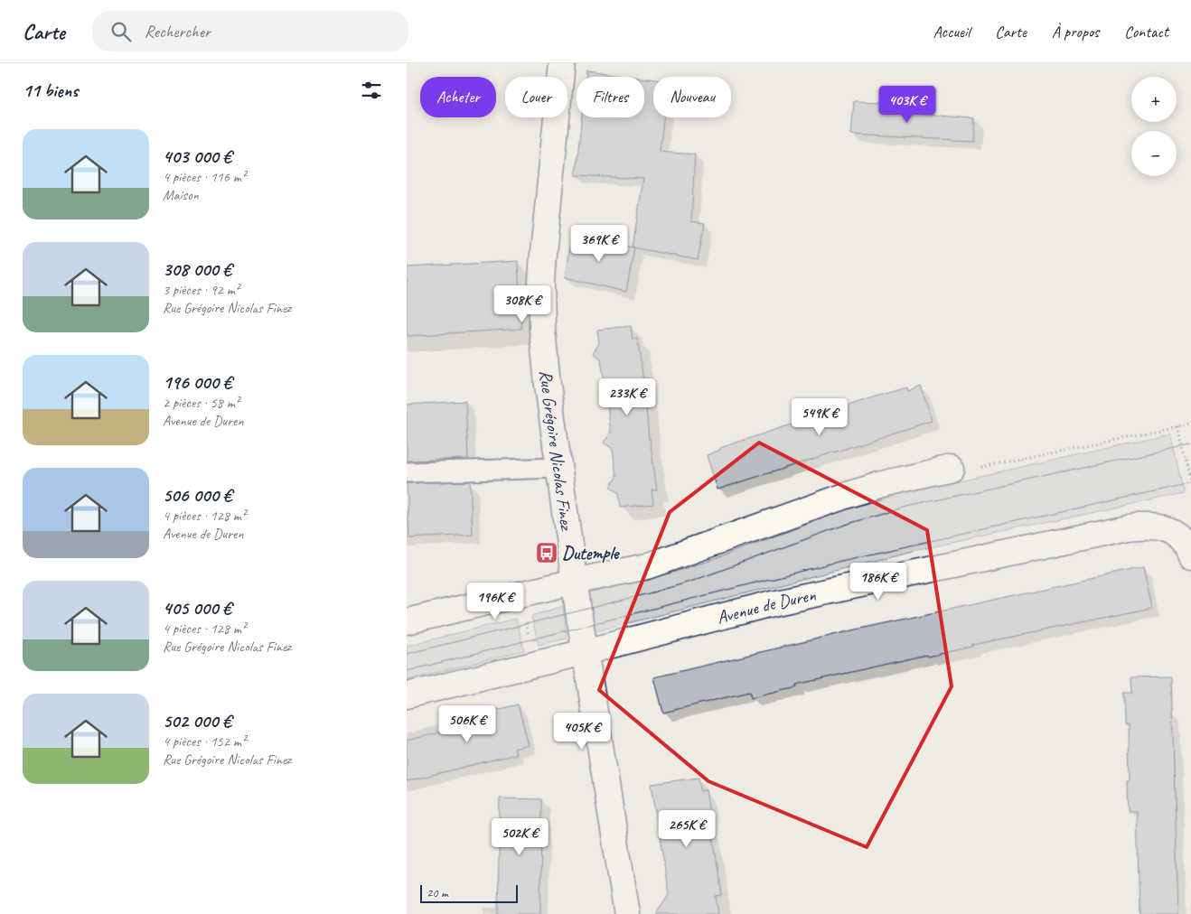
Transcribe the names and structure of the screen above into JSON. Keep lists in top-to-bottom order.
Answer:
{
  "streets": {
    "street": ["Rue Grégoire Nicolas Finez", "Avenue de Duren"]
  },
  "crossings": [
    ["Rue Grégoire Nicolas Finez", "Avenue de Duren"]
  ],
  "places": {
    "bus stop": ["Dutemple"]
  },
  "scale_bar": "20 m",
  "page": {
    "header": "Carte",
    "search": "Rechercher",
    "nav": [
      "Accueil",
      "Carte",
      "À propos",
      "Contact"
    ],
    "heading": "11 biens",
    "map_buttons": ["+", "−"],
    "chip": [
      "Acheter",
      "Louer",
      "Filtres",
      "Nouveau"
    ],
    "price": [
      "403K €",
      "369K €",
      "308K €",
      "233K €",
      "549K €",
      "186K €",
      "196K €",
      "506K €",
      "405K €",
      "265K €",
      "502K €"
    ],
    "list": [
      {
        "name": "403 000 €",
        "note": "4 pièces · 116 m² · Maison"
      },
      {
        "name": "308 000 €",
        "note": "3 pièces · 92 m² · Rue Grégoire Nicolas Finez"
      },
      {
        "name": "196 000 €",
        "note": "2 pièces · 58 m² · Avenue de Duren"
      },
      {
        "name": "506 000 €",
        "note": "4 pièces · 128 m² · Avenue de Duren"
      },
      {
        "name": "405 000 €",
        "note": "4 pièces · 128 m² · Rue Grégoire Nicolas Finez"
      },
      {
        "name": "502 000 €",
        "note": "4 pièces · 152 m² · Rue Grégoire Nicolas Finez"
      }
    ],
    "scale": "20 m"
  }
}
